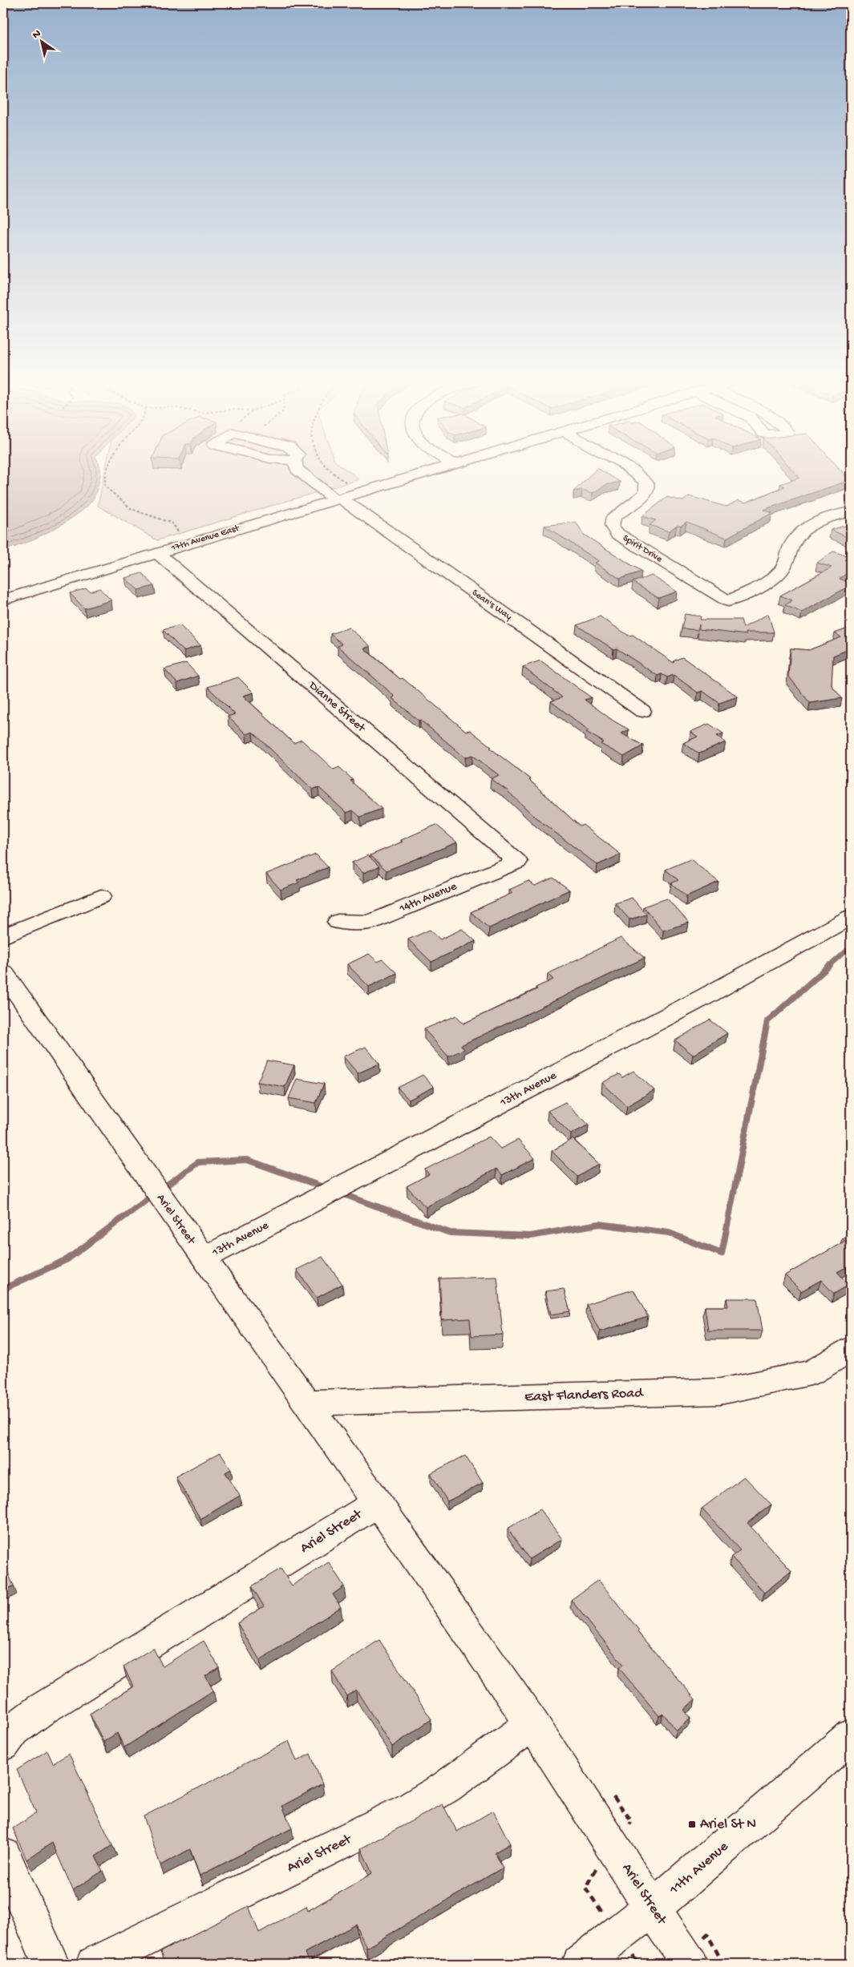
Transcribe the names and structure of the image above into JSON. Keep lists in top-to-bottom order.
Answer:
{
  "streets": {
    "street": [
      "17th Avenue East",
      "Spirit Drive",
      "Sean's Way",
      "Dianne Street",
      "14th Avenue",
      "13th Avenue",
      "Ariel Street",
      "East Flanders Road",
      "11th Avenue"
    ]
  },
  "crossings": [
    ["17th Avenue East", "Sean's Way"],
    ["17th Avenue East", "Dianne Street"],
    ["Dianne Street", "14th Avenue"],
    ["13th Avenue", "Ariel Street"],
    ["Ariel Street", "East Flanders Road"],
    ["Ariel Street", "11th Avenue"]
  ],
  "places": {
    "transit": ["Ariel St N"]
  },
  "north": "top left"
}
